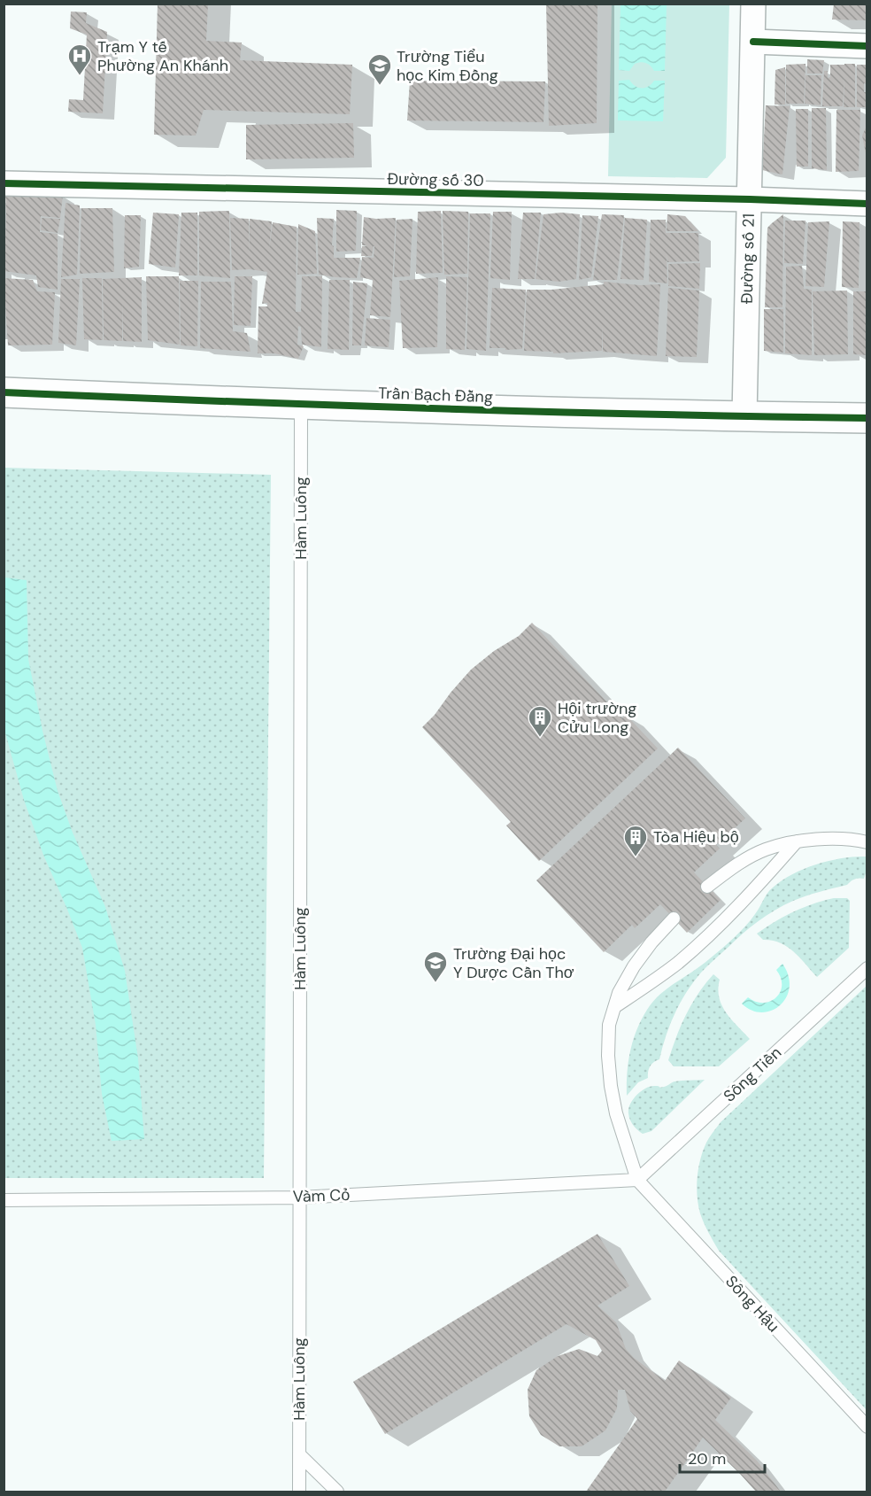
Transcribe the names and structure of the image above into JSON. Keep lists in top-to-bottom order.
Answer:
{
  "streets": {
    "street": ["Đường số 30", "Đường số 21", "Trần Bạch Đằng"],
    "lane": [
      "Hàm Luông",
      "Sông Tiền",
      "Vàm Cỏ",
      "Sông Hậu"
    ]
  },
  "crossings": [
    ["Đường số 30", "Đường số 21"],
    ["Đường số 21", "Trần Bạch Đằng"],
    ["Trần Bạch Đằng", "Hàm Luông"],
    ["Hàm Luông", "Vàm Cỏ"],
    ["Sông Tiền", "Vàm Cỏ"],
    ["Sông Tiền", "Sông Hậu"],
    ["Vàm Cỏ", "Sông Hậu"]
  ],
  "places": {
    "hospital": ["Trạm Y tế Phường An Khánh"],
    "school or university": ["Trường Tiểu học Kim Đồng", "Trường Đại học Y Dược Cần Thơ"],
    "building": ["Hội trường Cửu Long", "Tòa Hiệu bộ"]
  },
  "scale_bar": "20 m"
}
